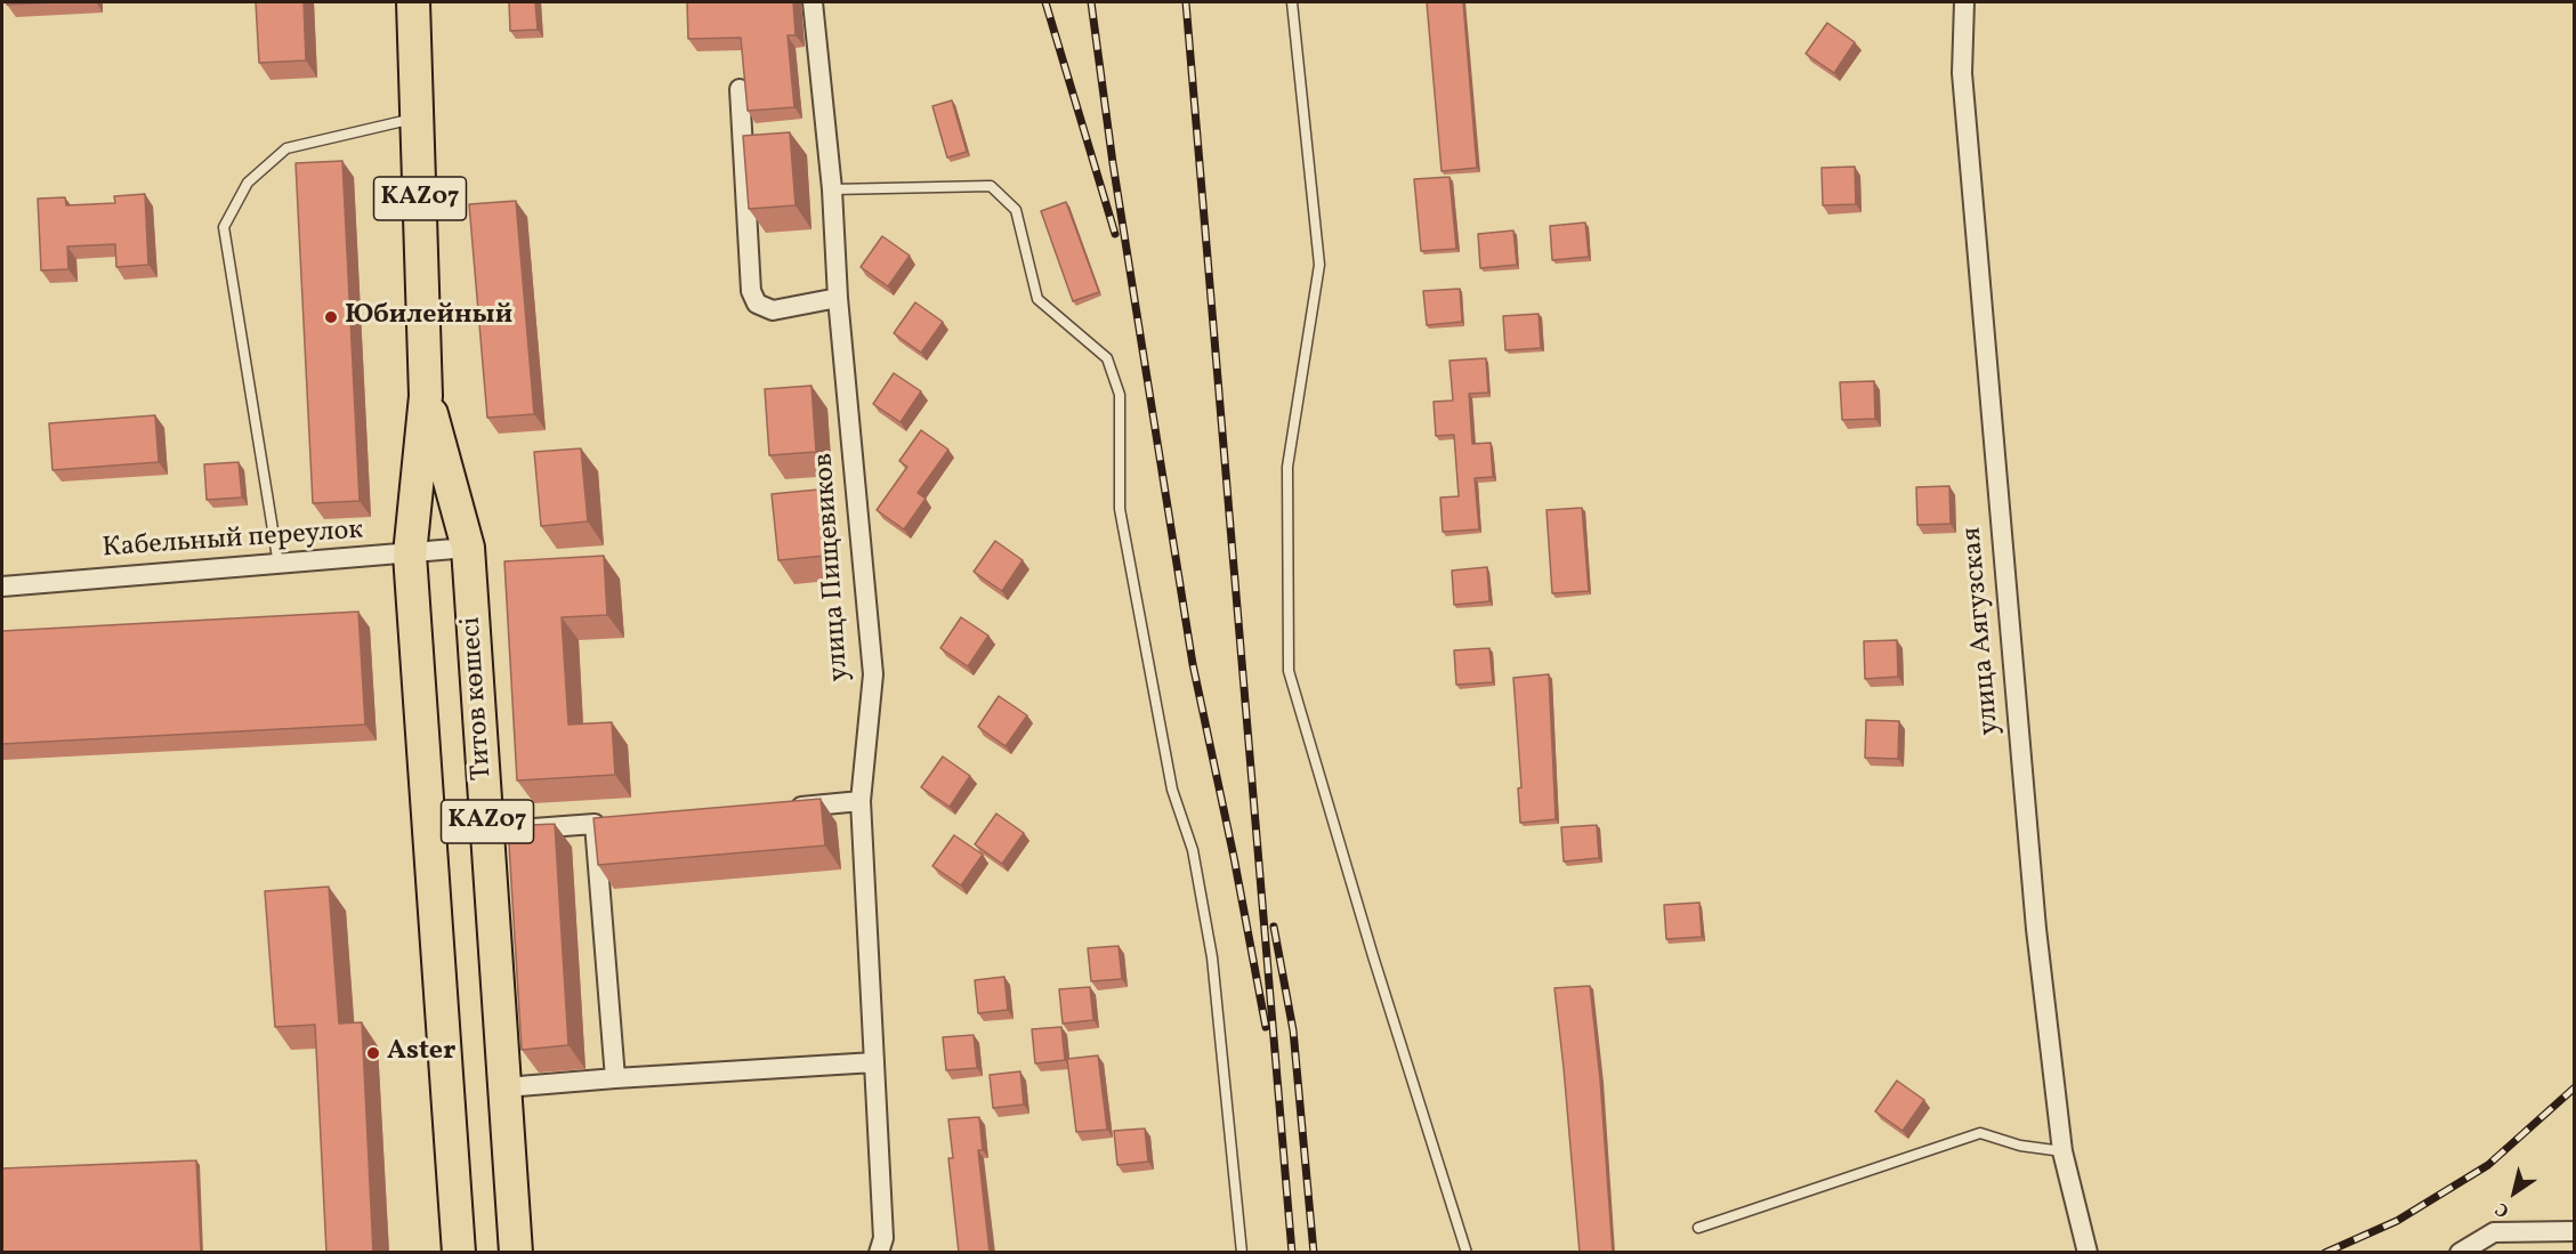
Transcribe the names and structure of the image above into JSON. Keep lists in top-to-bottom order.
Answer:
{
  "streets": {
    "highway": ["KAZ07", "Титов көшесі"],
    "street": ["Кабельный переулок", "улица Пищевиков", "улица Аягузская"]
  },
  "crossings": [
    ["Кабельный переулок", "Титов көшесі"]
  ],
  "places": ["Юбилейный", "Aster"],
  "north": "bottom left"
}
